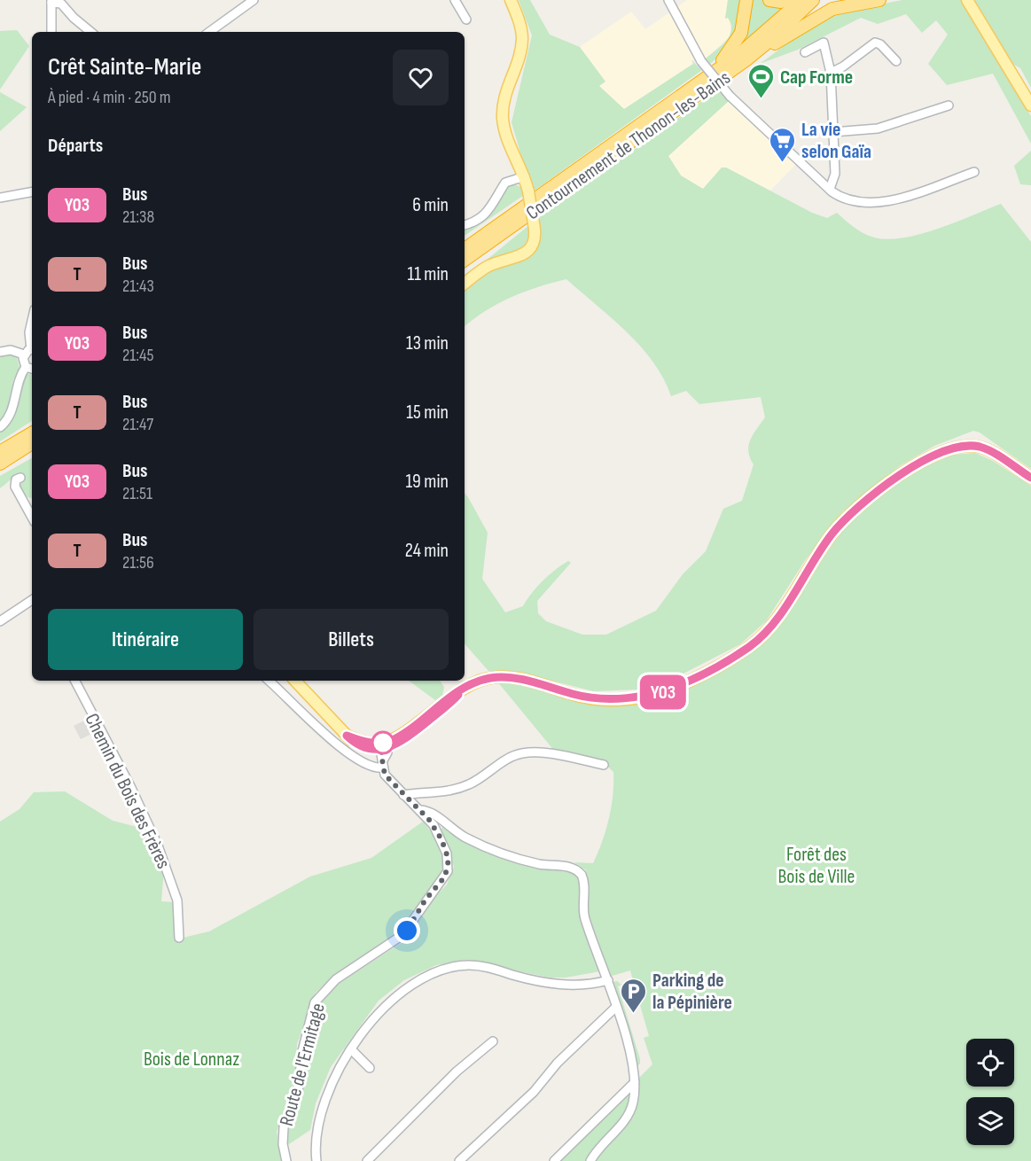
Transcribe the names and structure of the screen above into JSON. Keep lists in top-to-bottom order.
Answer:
{
  "streets": {
    "highway": ["Contournement de Thonon-les-Bains"],
    "street": ["Chemin du Bois des Frères", "Route de l'Ermitage"]
  },
  "parks": ["Forêt des Bois de Ville", "Bois de Lonnaz"],
  "places": {
    "sports": ["Cap Forme"],
    "supermarket": ["La vie selon Gaïa"],
    "parking": ["Parking de la Pépinière"]
  },
  "lines": ["bus line Y03"],
  "page": {
    "on_map": "Y03",
    "heading": [
      ["Crêt Sainte-Marie", "À pied · 4 min · 250 m"],
      "Départs"
    ],
    "list": [
      {
        "mark": "Y03",
        "name": "Bus",
        "note": "21:38",
        "value": "6 min"
      },
      {
        "mark": "T",
        "name": "Bus",
        "note": "21:43",
        "value": "11 min"
      },
      {
        "mark": "Y03",
        "name": "Bus",
        "note": "21:45",
        "value": "13 min"
      },
      {
        "mark": "T",
        "name": "Bus",
        "note": "21:47",
        "value": "15 min"
      },
      {
        "mark": "Y03",
        "name": "Bus",
        "note": "21:51",
        "value": "19 min"
      },
      {
        "mark": "T",
        "name": "Bus",
        "note": "21:56",
        "value": "24 min"
      }
    ],
    "buttons": ["Itinéraire", "Billets"]
  }
}
